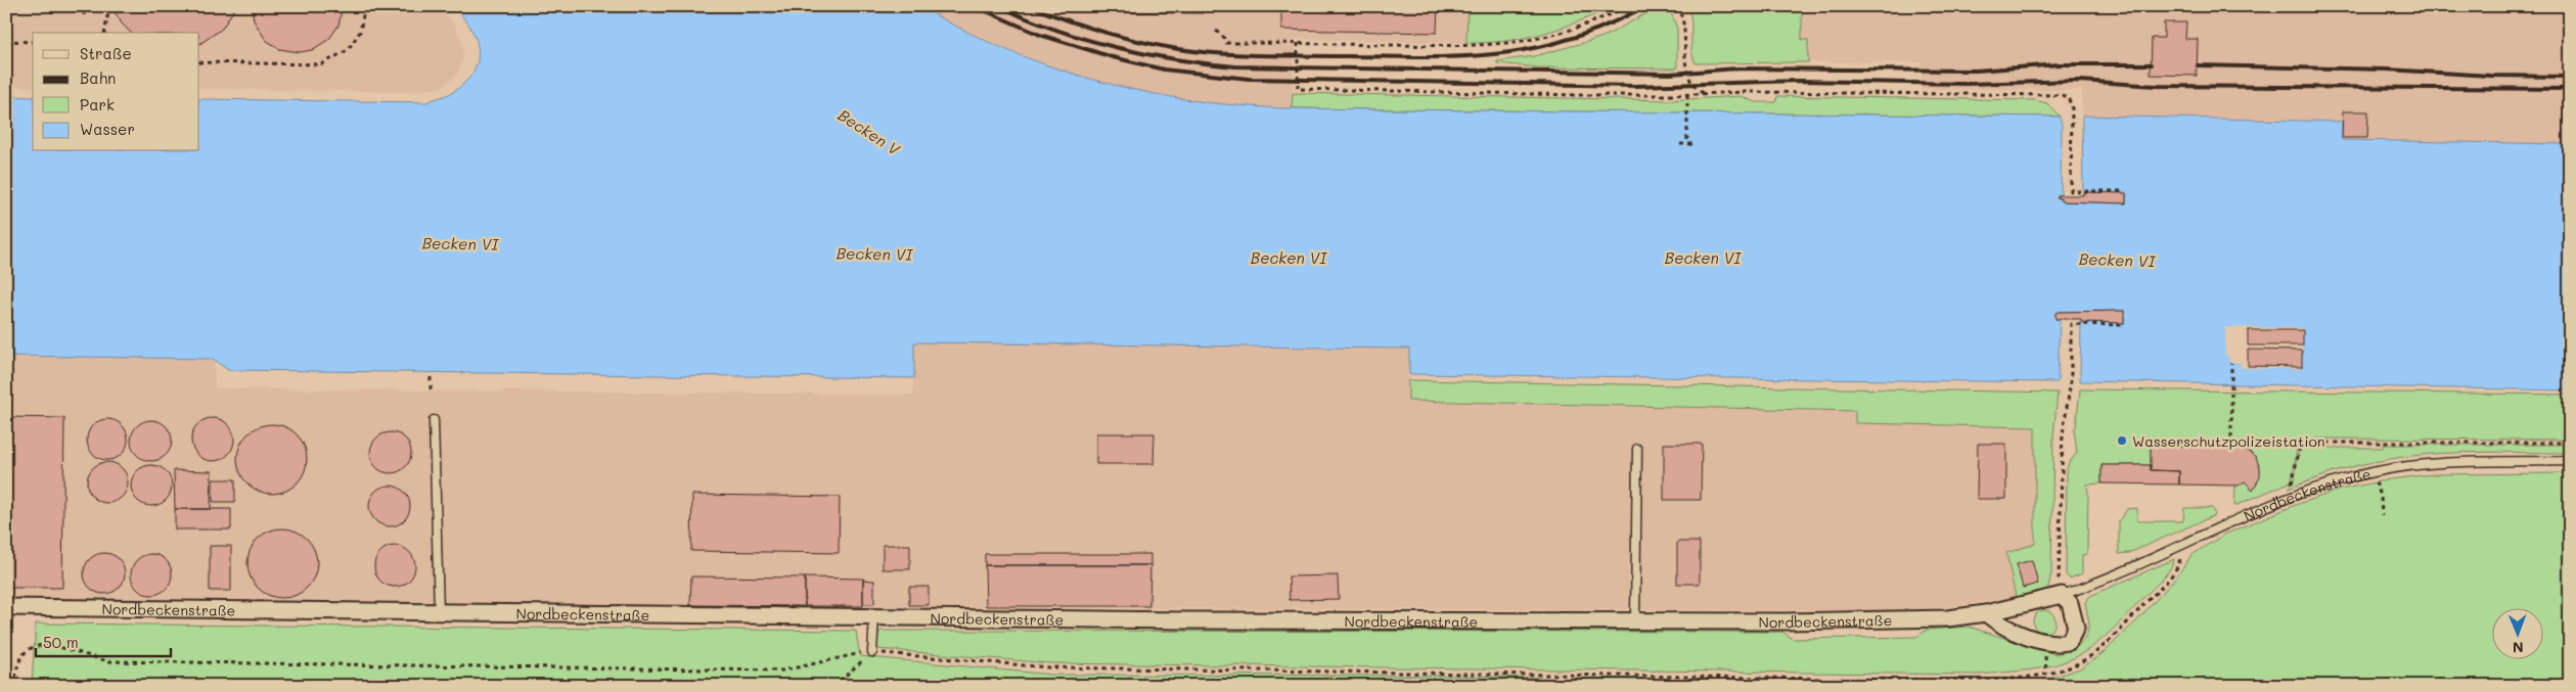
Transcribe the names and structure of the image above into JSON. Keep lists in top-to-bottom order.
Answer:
{
  "streets": {
    "street": ["Nordbeckenstraße"]
  },
  "water": ["Becken V", "Becken VI"],
  "places": ["Wasserschutzpolizeistation"],
  "legend": [
    "Straße",
    "Bahn",
    "Park",
    "Wasser"
  ],
  "scale_bar": "50 m",
  "north": "bottom"
}
